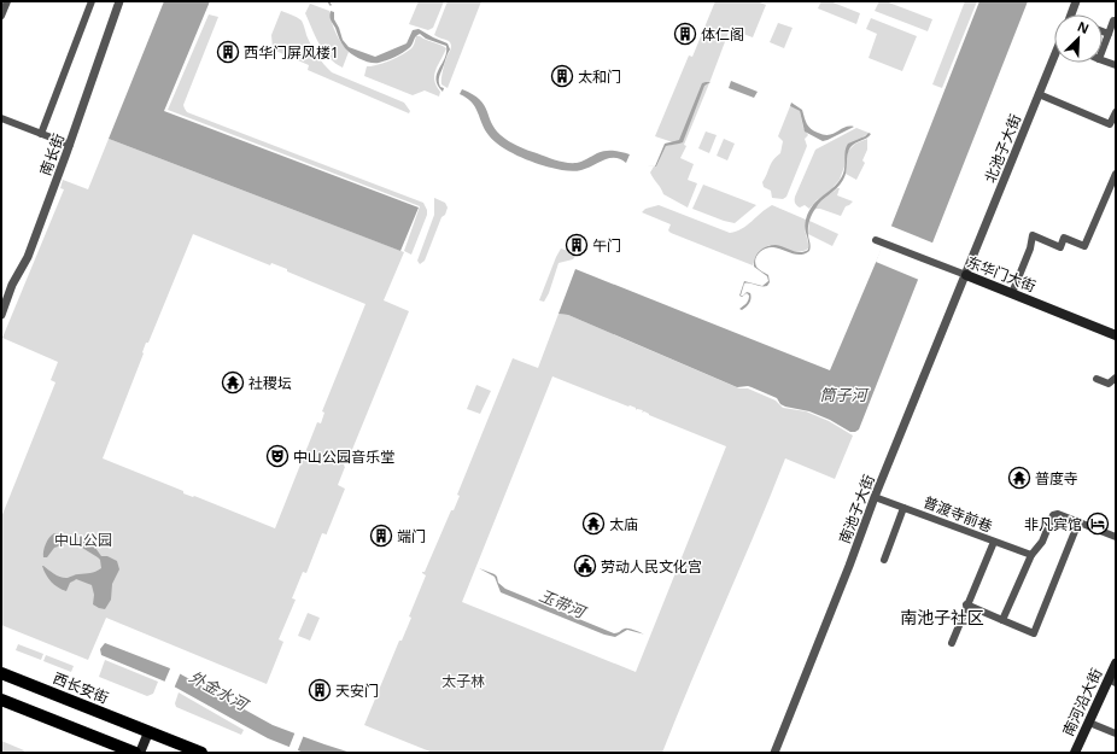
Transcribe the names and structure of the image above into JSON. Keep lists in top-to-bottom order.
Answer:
{
  "streets": {
    "highway": ["西长安街"],
    "main road": ["东华门大街", "南河沿大街"],
    "street": [
      "北池子大街",
      "南长街",
      "南池子大街",
      "普渡寺前巷"
    ]
  },
  "crossings": [
    ["北池子大街", "东华门大街"],
    ["北池子大街", "南池子大街"],
    ["东华门大街", "南池子大街"],
    ["南池子大街", "普渡寺前巷"]
  ],
  "districts": ["南池子社区"],
  "water": ["筒子河", "玉带河", "外金水河"],
  "parks": ["中山公园", "太子林"],
  "places": {
    "building": [
      "体仁阁",
      "西华门屏风楼1",
      "太和门",
      "午门",
      "端门",
      "天安门"
    ],
    "temple": ["社稷坛", "普度寺", "太庙"],
    "theatre": ["中山公园音乐堂"],
    "hotel": ["非凡宾馆"],
    "public building": ["劳动人民文化宫"]
  },
  "north": "top right"
}
